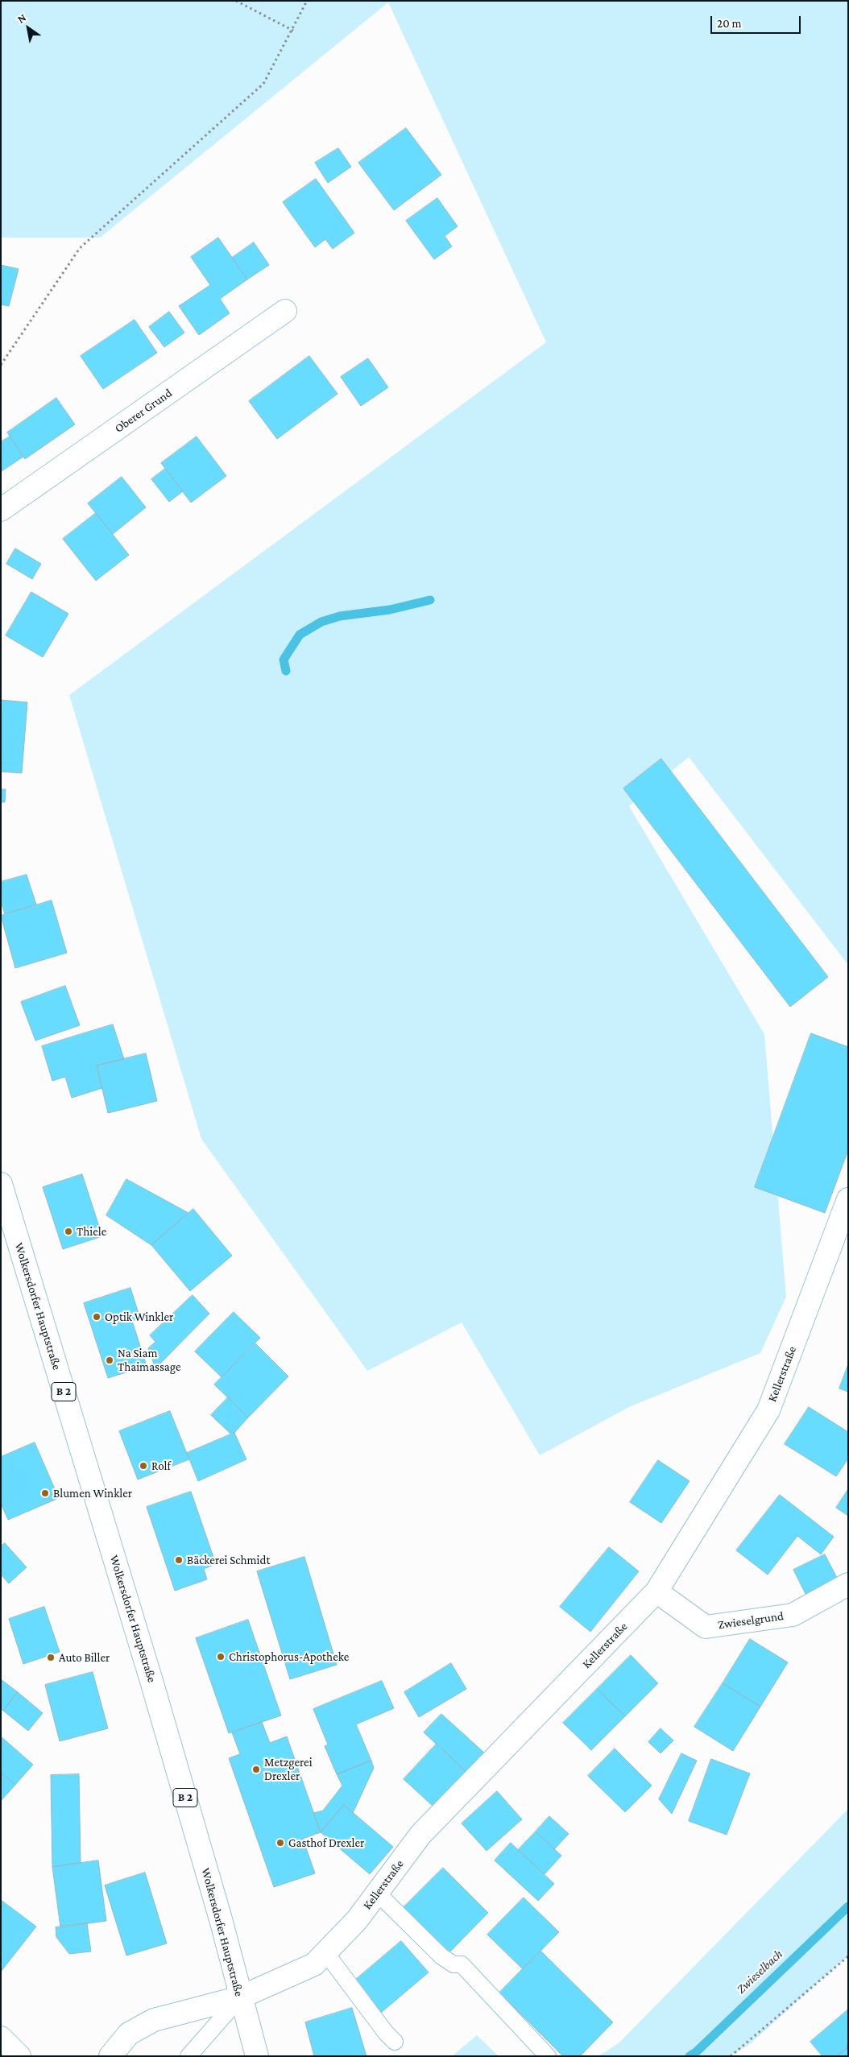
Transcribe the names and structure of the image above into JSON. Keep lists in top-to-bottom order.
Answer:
{
  "streets": {
    "street": [
      "Oberer Grund",
      "Wolkersdorfer Hauptstraße",
      "Kellerstraße",
      "B 2",
      "Zwieselgrund"
    ]
  },
  "crossings": [
    ["Wolkersdorfer Hauptstraße", "Kellerstraße"],
    ["Kellerstraße", "Zwieselgrund"]
  ],
  "water": ["Zwieselbach"],
  "places": [
    "Thiele",
    "Optik Winkler",
    "Na Siam Thaimassage",
    "Rolf",
    "Blumen Winkler",
    "Bäckerei Schmidt",
    "Christophorus-Apotheke",
    "Auto Biller",
    "Metzgerei Drexler",
    "Gasthof Drexler"
  ],
  "scale_bar": "20 m",
  "north": "top left"
}
